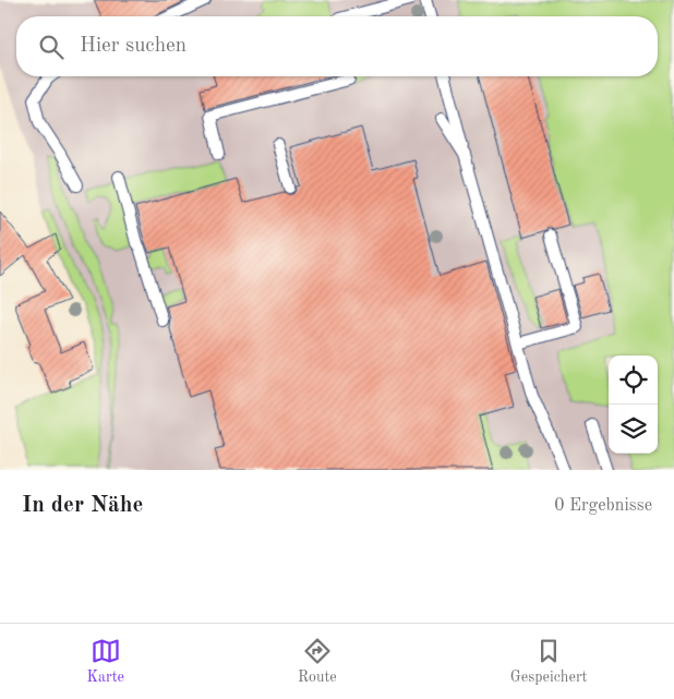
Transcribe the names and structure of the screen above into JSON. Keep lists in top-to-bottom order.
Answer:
{
  "page": {
    "search": "Hier suchen",
    "heading": ["In der Nähe", "0 Ergebnisse"],
    "nav": ["Karte", "Route", "Gespeichert"]
  }
}
